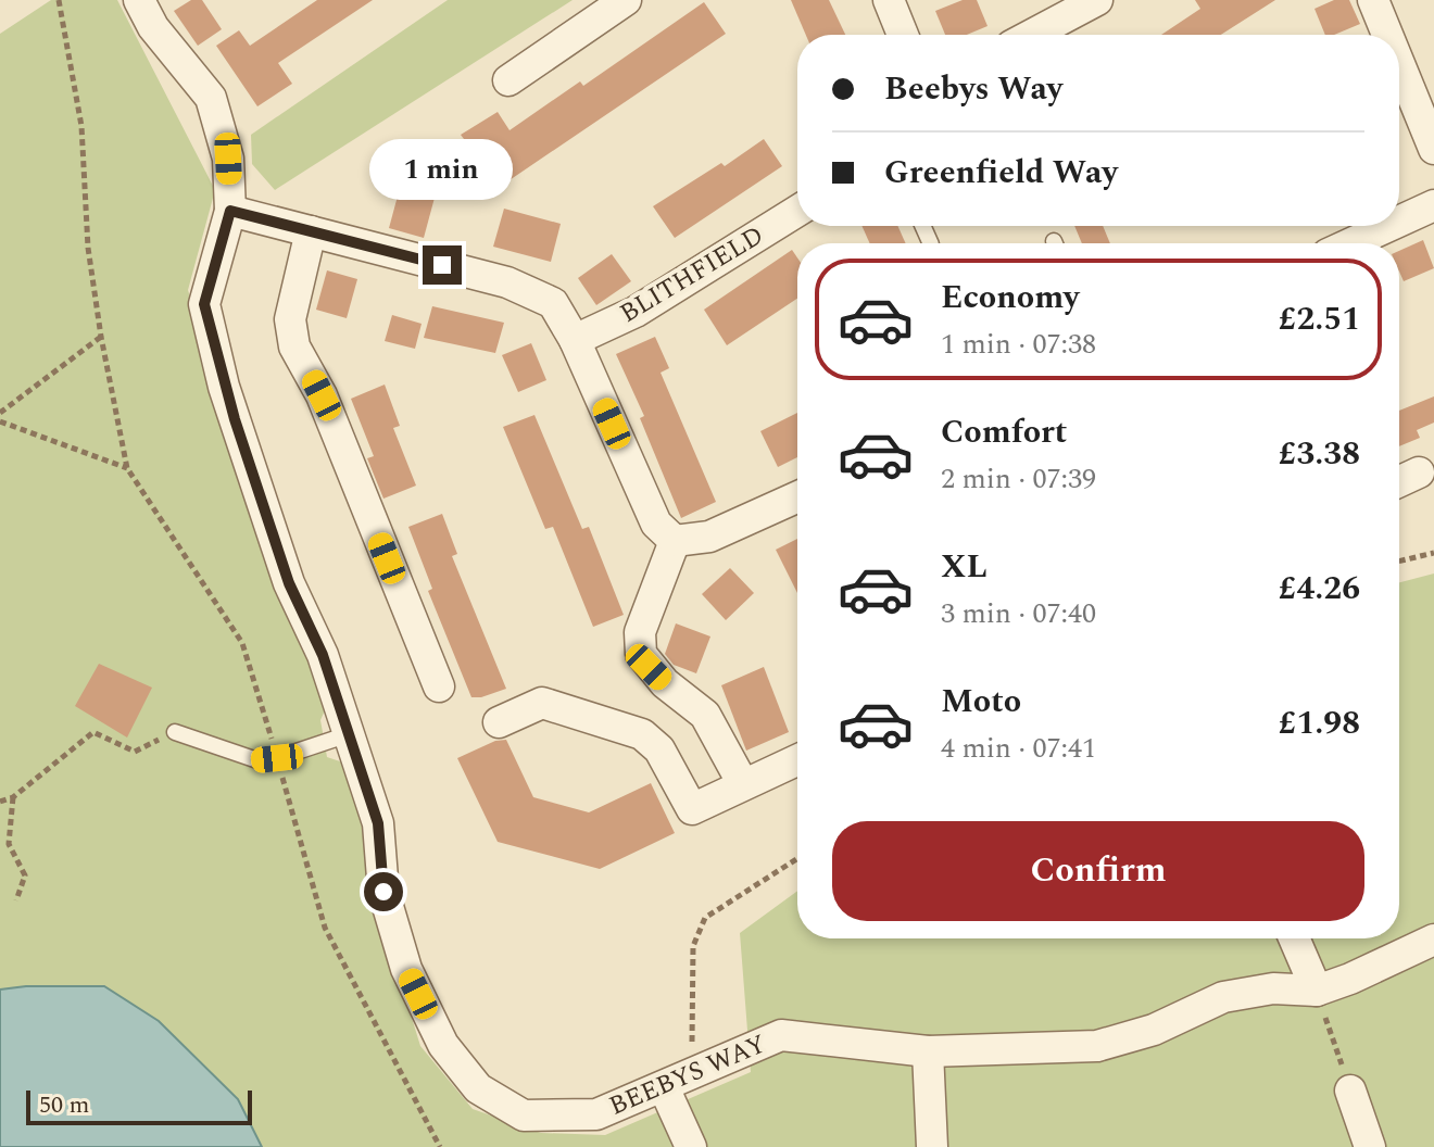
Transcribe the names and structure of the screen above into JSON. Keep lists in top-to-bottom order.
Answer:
{
  "streets": {
    "street": ["BLITHFIELD", "BEEBYS WAY"]
  },
  "scale_bar": "50 m",
  "page": {
    "banner": ["Beebys Way", "Greenfield Way"],
    "bubble": "1 min",
    "list": [
      {
        "name": "Economy",
        "note": "1 min · 07:38",
        "value": "£2.51"
      },
      {
        "name": "Comfort",
        "note": "2 min · 07:39",
        "value": "£3.38"
      },
      {
        "name": "XL",
        "note": "3 min · 07:40",
        "value": "£4.26"
      },
      {
        "name": "Moto",
        "note": "4 min · 07:41",
        "value": "£1.98"
      }
    ],
    "buttons": "Confirm",
    "scale": "50 m"
  }
}
